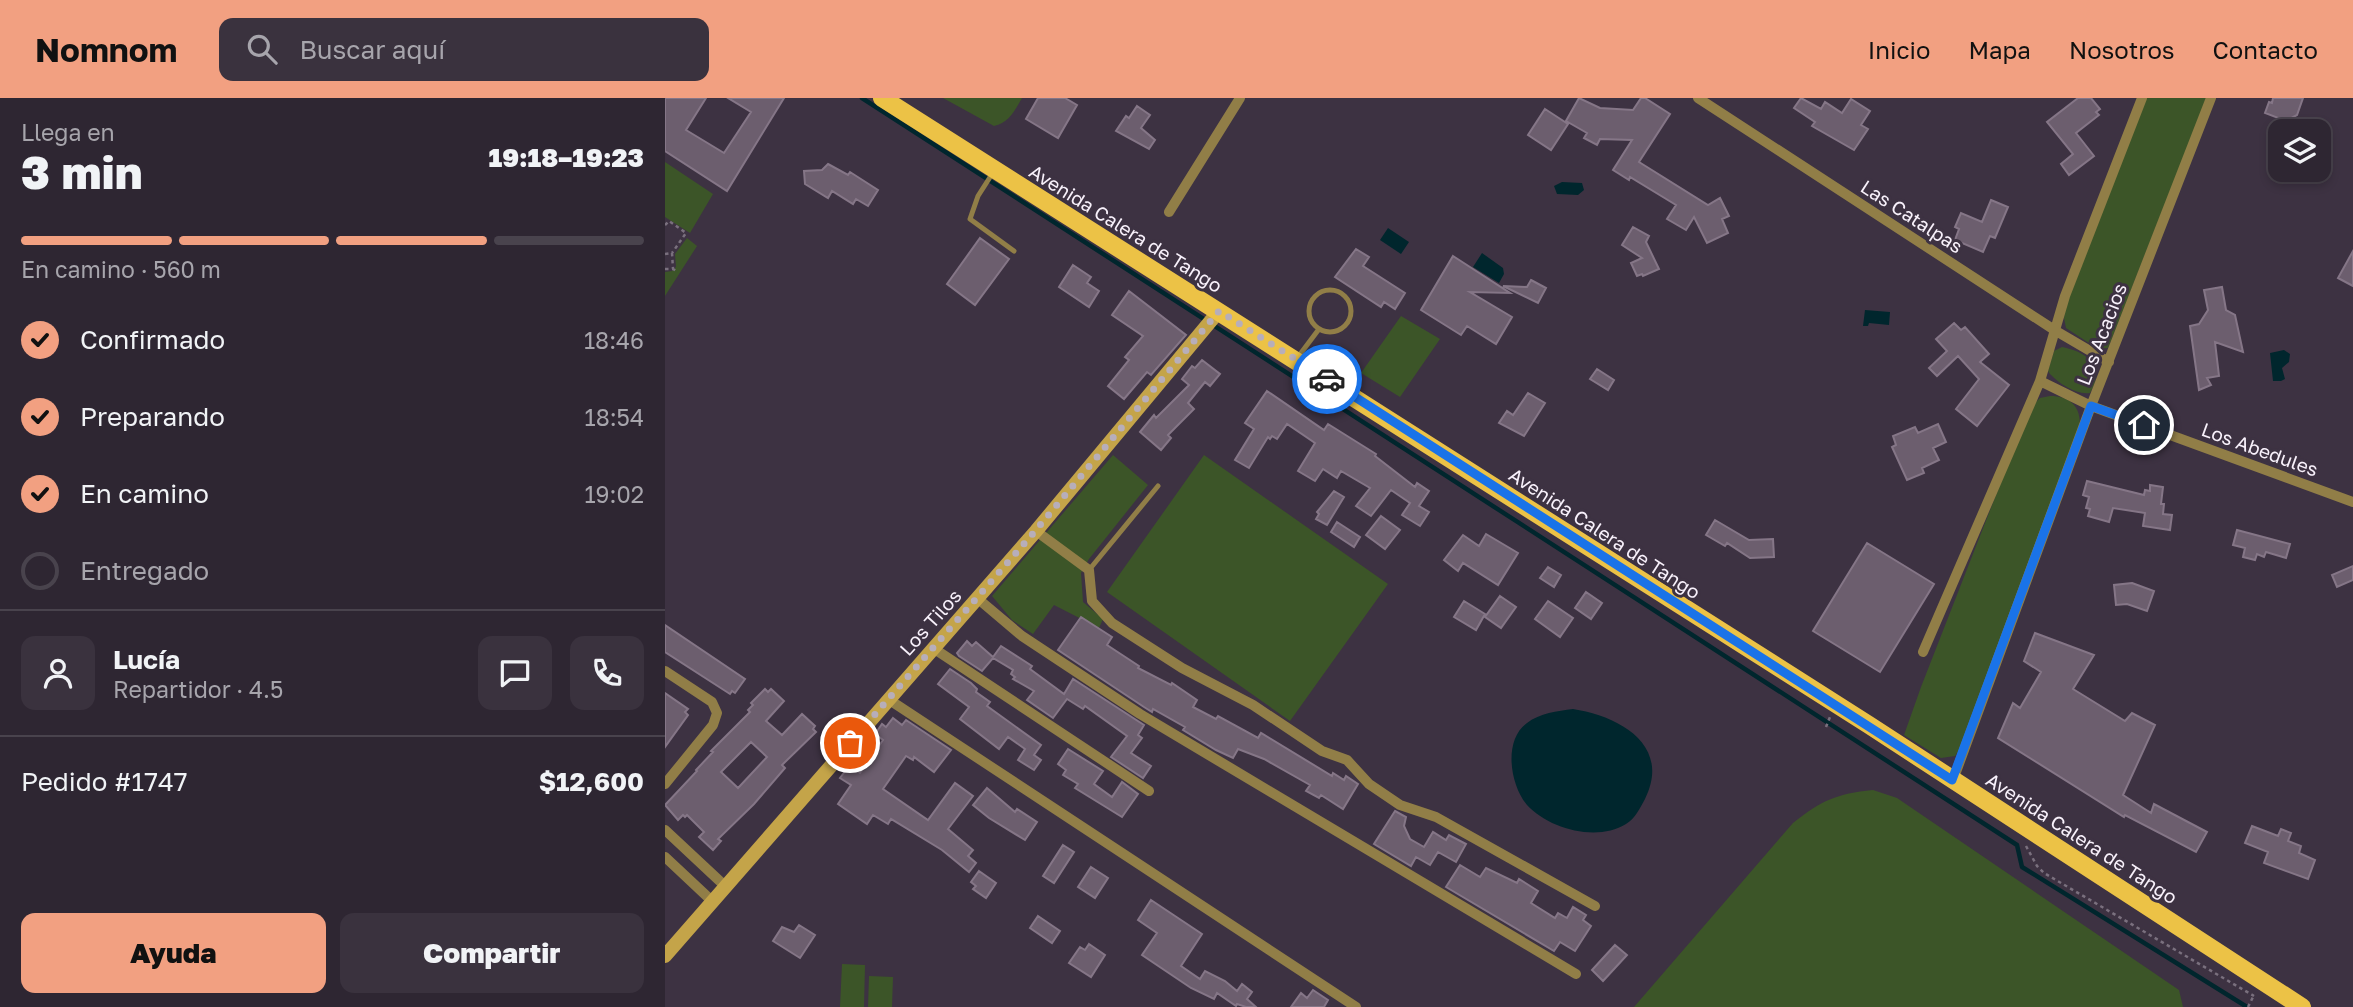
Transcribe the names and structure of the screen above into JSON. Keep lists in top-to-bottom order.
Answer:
{
  "streets": {
    "main road": ["Avenida Calera de Tango"],
    "street": [
      "Las Catalpas",
      "Los Acacios",
      "Los Abedules",
      "Los Tilos"
    ]
  },
  "crossings": [
    ["Las Catalpas", "Los Acacios"],
    ["Avenida Calera de Tango", "Los Acacios"],
    ["Avenida Calera de Tango", "Los Tilos"],
    ["Los Acacios", "Los Abedules"]
  ],
  "page": {
    "header": "Nomnom",
    "search": "Buscar aquí",
    "nav": [
      "Inicio",
      "Mapa",
      "Nosotros",
      "Contacto"
    ],
    "heading": ["3 min", "Llega en", "19:18–19:23"],
    "panel": [
      "Lucía",
      "Repartidor · 4.5",
      "Pedido #1747",
      "$12,600"
    ],
    "bar": "En camino · 560 m",
    "list": [
      ["Confirmado", "18:46"],
      ["Preparando", "18:54"],
      ["En camino", "19:02"],
      "Entregado"
    ],
    "buttons": ["Ayuda", "Compartir"]
  }
}
